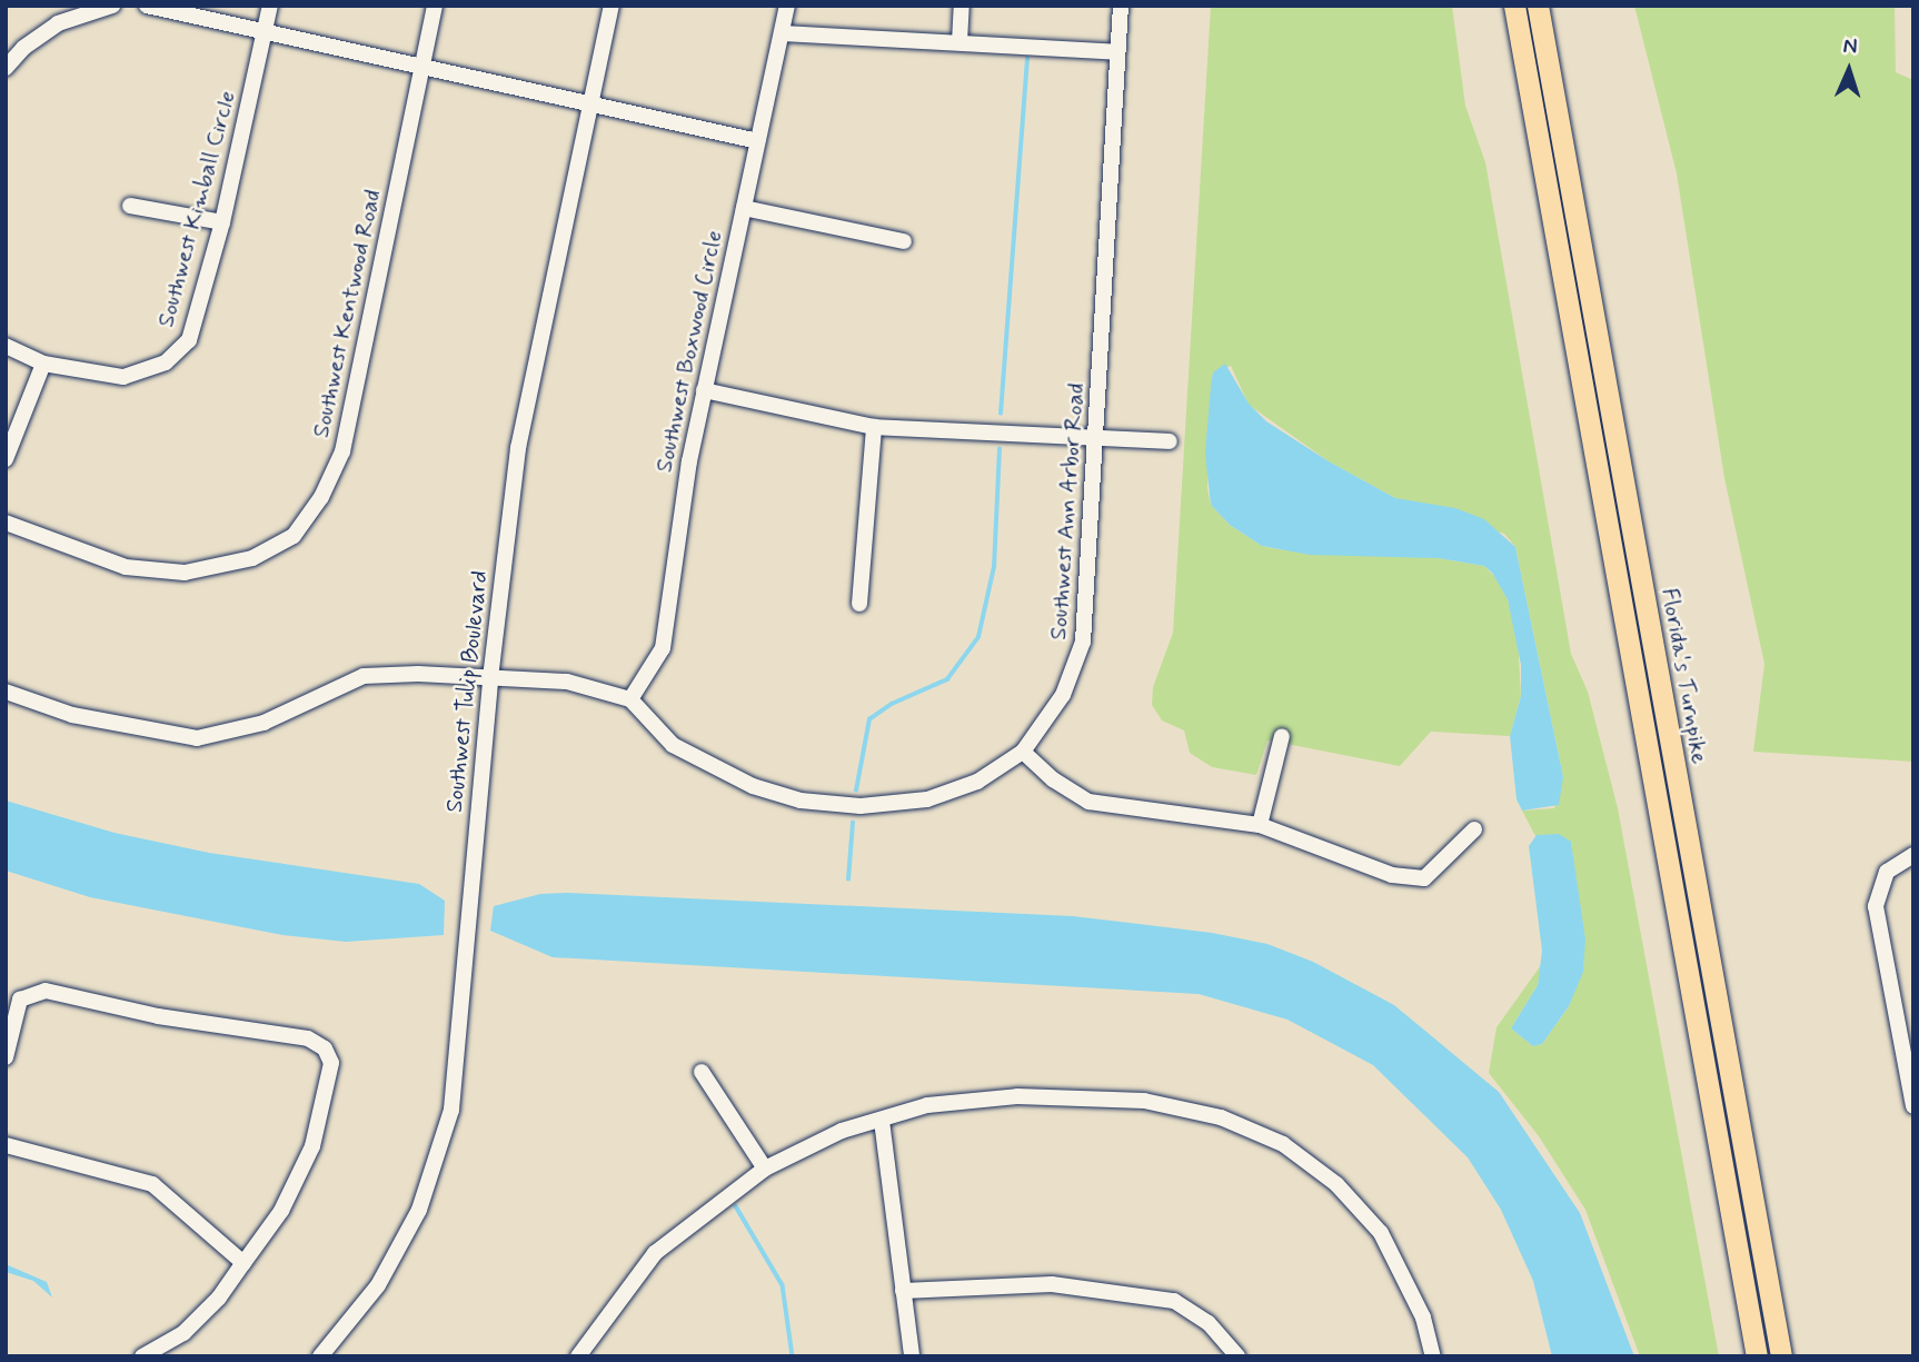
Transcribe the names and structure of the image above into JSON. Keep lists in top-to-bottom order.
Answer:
{
  "streets": {
    "highway": ["Florida's Turnpike"],
    "street": [
      "Southwest Kimball Circle",
      "Southwest Kentwood Road",
      "Southwest Boxwood Circle",
      "Southwest Ann Arbor Road",
      "Southwest Tulip Boulevard"
    ]
  },
  "crossings": [
    ["Southwest Boxwood Circle", "Southwest Ann Arbor Road"]
  ],
  "north": "top"
}
